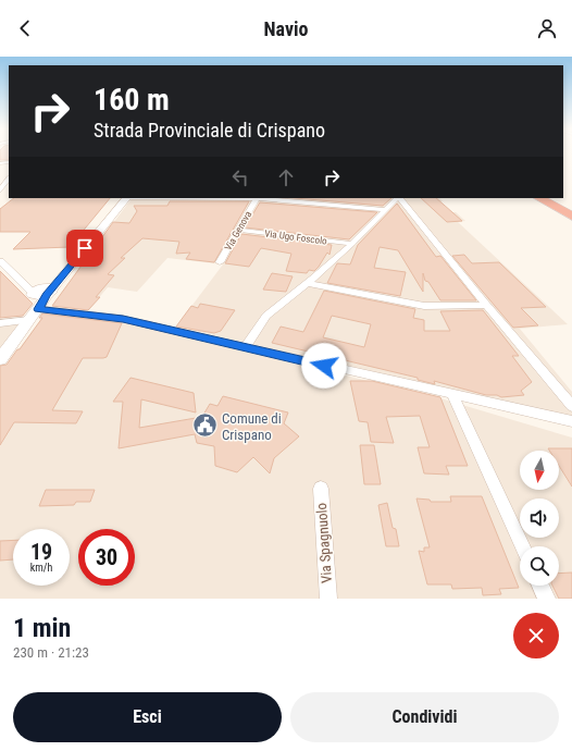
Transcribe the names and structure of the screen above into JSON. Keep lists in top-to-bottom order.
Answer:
{
  "streets": {
    "street": ["Via Genova", "Via Ugo Foscolo", "Via Spagnuolo"]
  },
  "crossings": [
    ["Via Genova", "Via Ugo Foscolo"]
  ],
  "places": {
    "public building": ["Comune di Crispano"]
  },
  "north": "bottom",
  "page": {
    "header": "Navio",
    "turn": ["160 m", "Strada Provinciale di Crispano"],
    "speed": "19 km/h",
    "limit": "30",
    "heading": ["1 min", "230 m · 21:23"],
    "buttons": ["Esci", "Condividi"]
  }
}
